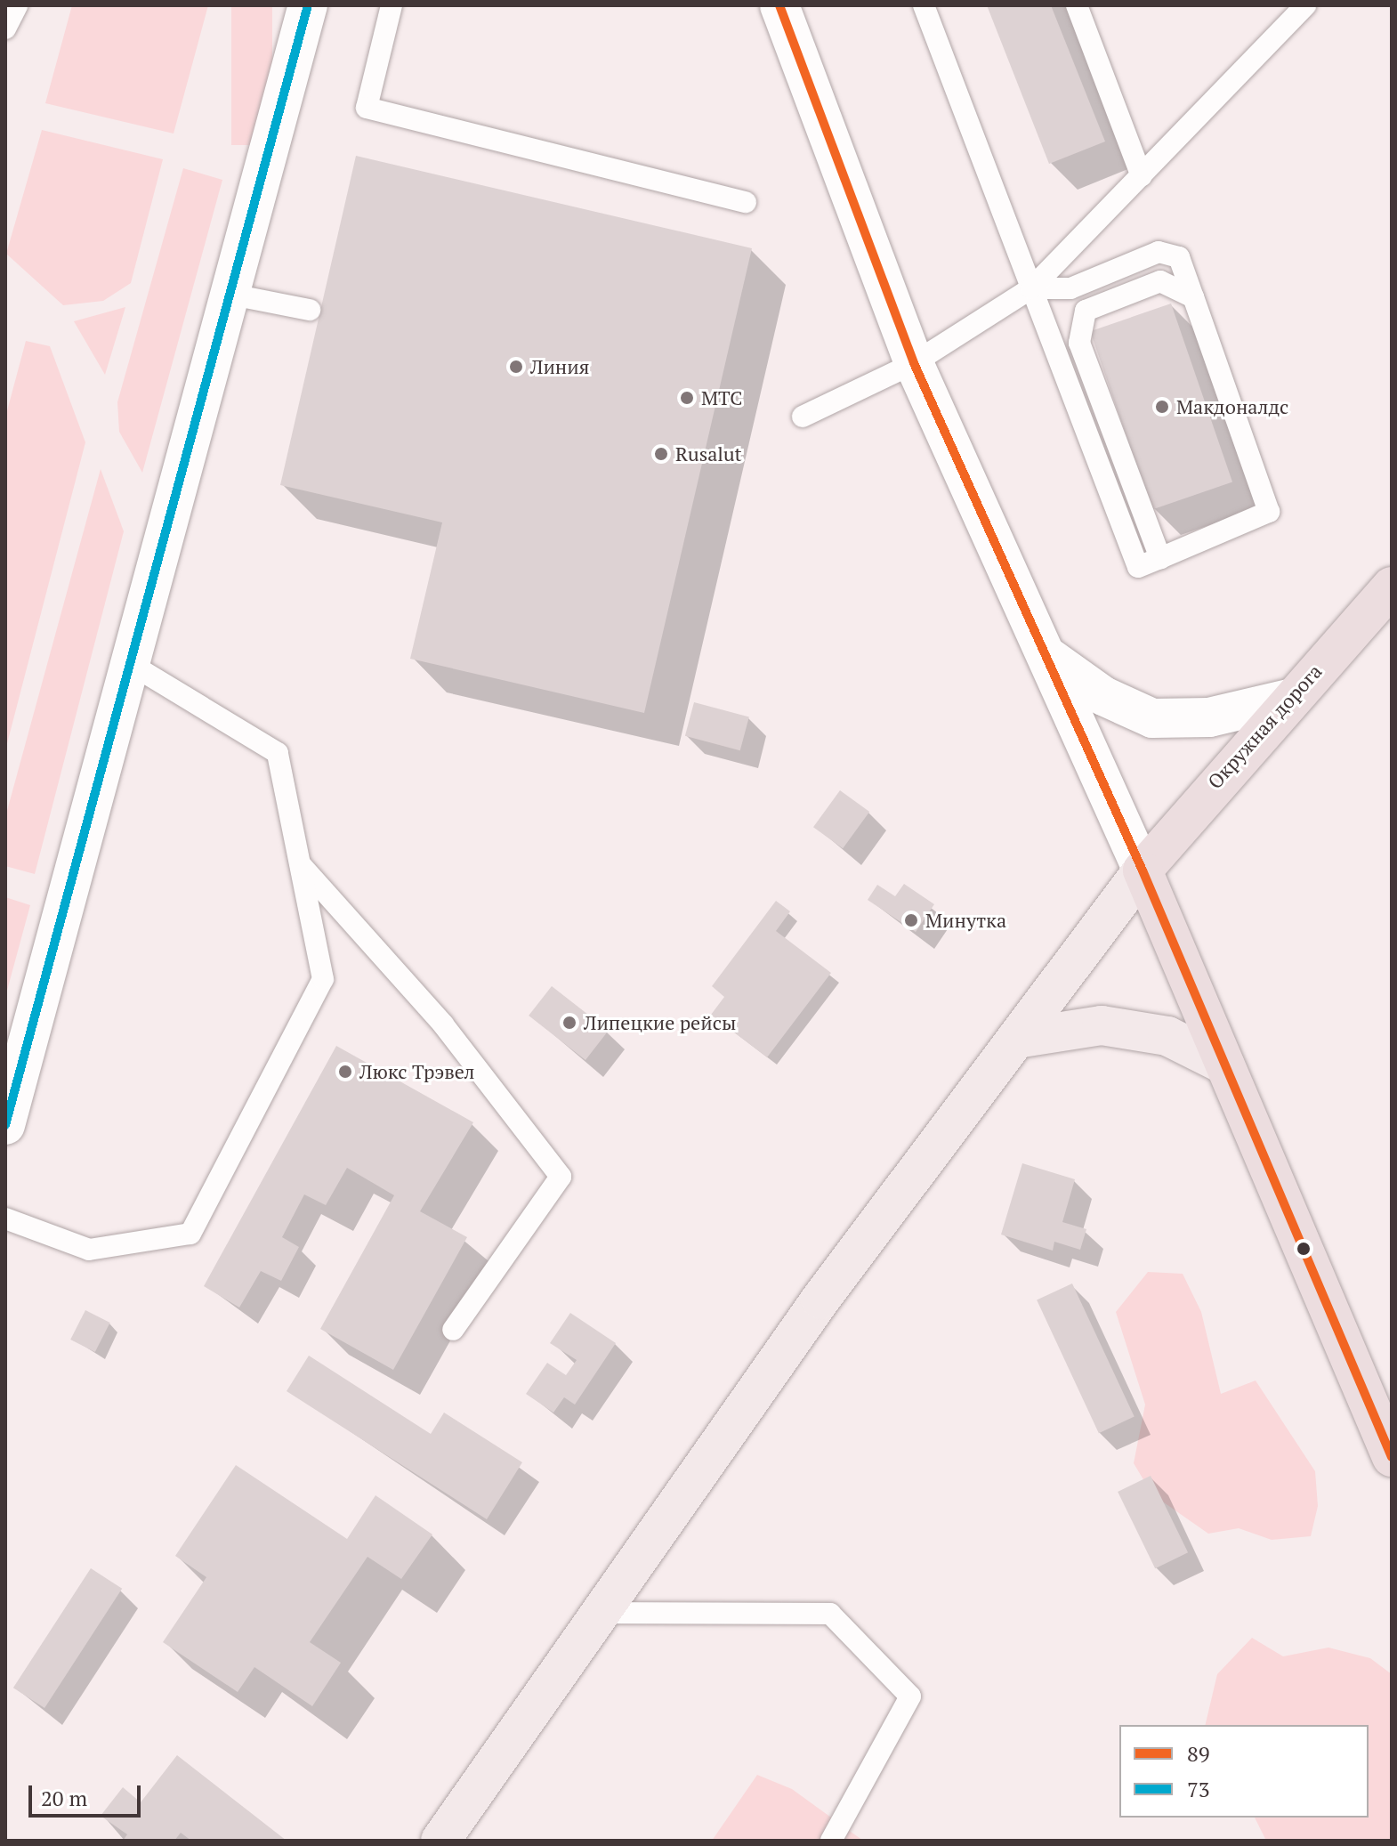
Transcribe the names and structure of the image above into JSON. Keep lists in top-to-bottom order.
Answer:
{
  "streets": {
    "highway": ["Окружная дорога"]
  },
  "places": [
    "Линия",
    "МТС",
    "Макдоналдс",
    "Rusalut",
    "Минутка",
    "Липецкие рейсы",
    "Люкс Трэвел"
  ],
  "lines": ["transit line 89", "transit line 73"],
  "legend": ["89", "73"],
  "scale_bar": "20 m"
}
